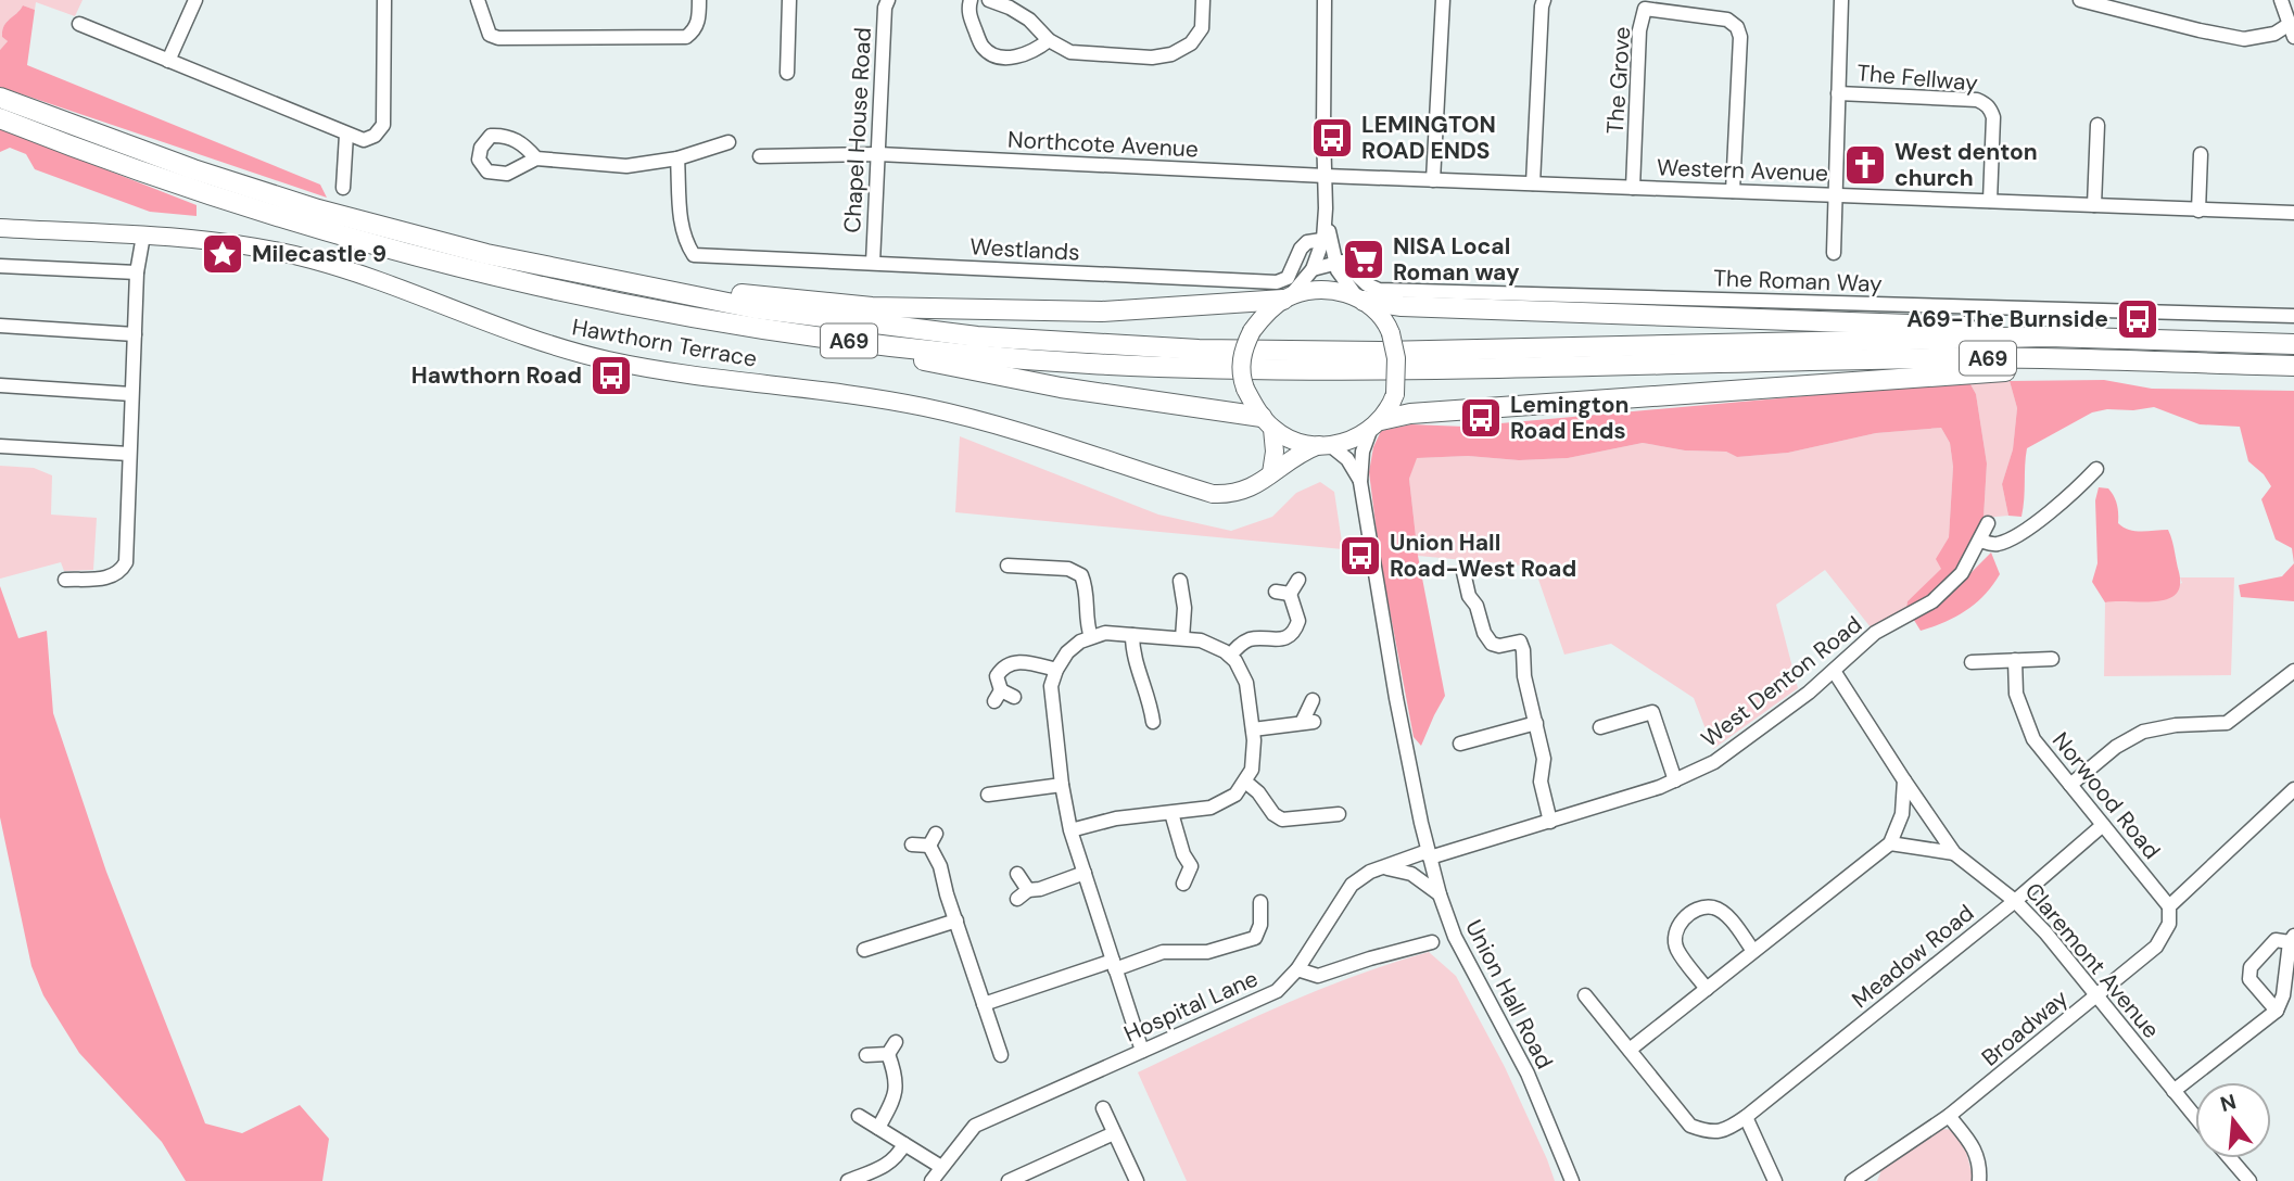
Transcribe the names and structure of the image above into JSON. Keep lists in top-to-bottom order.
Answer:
{
  "streets": {
    "highway": ["A69"],
    "main road": ["Hawthorn Terrace"],
    "street": [
      "The Fellway",
      "The Grove",
      "Chapel House Road",
      "Northcote Avenue",
      "Western Avenue",
      "Westlands",
      "The Roman Way",
      "West Denton Road",
      "Norwood Road",
      "Meadow Road",
      "Claremont Avenue",
      "Union Hall Road",
      "Hospital Lane",
      "Broadway"
    ]
  },
  "crossings": [
    ["The Fellway", "Western Avenue"],
    ["The Grove", "Western Avenue"],
    ["Chapel House Road", "Northcote Avenue"],
    ["Chapel House Road", "Westlands"],
    ["Northcote Avenue", "Western Avenue"],
    ["West Denton Road", "Claremont Avenue"],
    ["West Denton Road", "Union Hall Road"],
    ["West Denton Road", "Hospital Lane"],
    ["Norwood Road", "Meadow Road"],
    ["Norwood Road", "Broadway"],
    ["Meadow Road", "Claremont Avenue"],
    ["Claremont Avenue", "Broadway"],
    ["Union Hall Road", "Hospital Lane"]
  ],
  "places": {
    "bus stop": [
      "LEMINGTON ROAD ENDS",
      "A69-The Burnside",
      "Hawthorn Road",
      "Lemington Road Ends",
      "Union Hall Road-West Road"
    ],
    "church": ["West denton church"],
    "place": ["Milecastle 9"],
    "supermarket": ["NISA Local Roman way"]
  },
  "north": "top"
}
